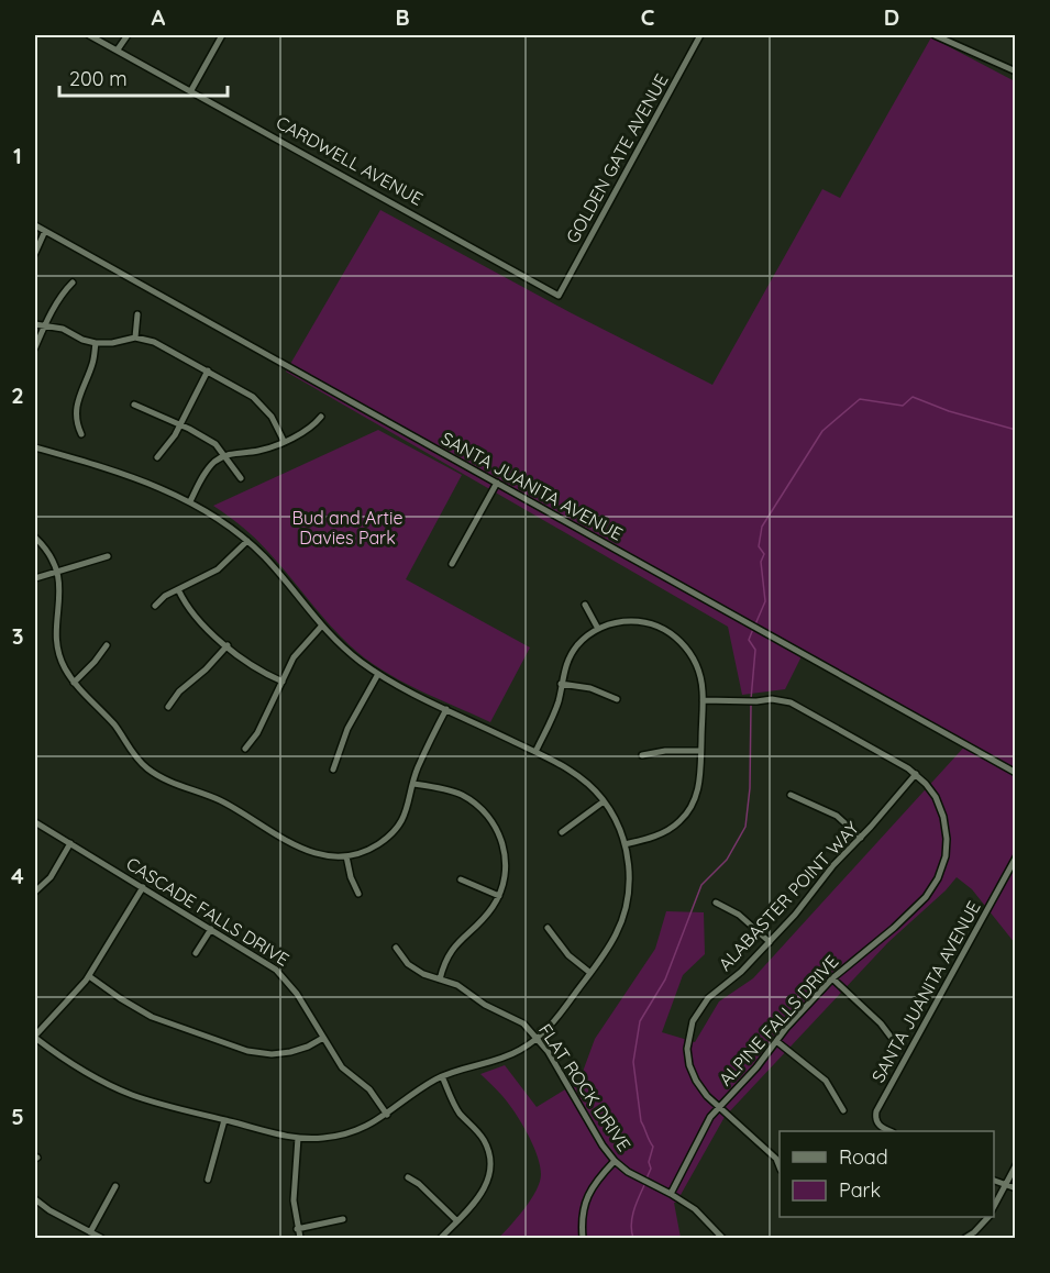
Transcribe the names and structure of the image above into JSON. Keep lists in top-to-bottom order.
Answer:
{
  "streets": {
    "street": [
      "GOLDEN GATE AVENUE",
      "CARDWELL AVENUE",
      "SANTA JUANITA AVENUE",
      "ALABASTER POINT WAY",
      "CASCADE FALLS DRIVE",
      "ALPINE FALLS DRIVE",
      "FLAT ROCK DRIVE"
    ]
  },
  "crossings": [
    ["GOLDEN GATE AVENUE", "CARDWELL AVENUE"],
    ["ALABASTER POINT WAY", "ALPINE FALLS DRIVE"],
    ["ALPINE FALLS DRIVE", "FLAT ROCK DRIVE"]
  ],
  "parks": ["Bud and Artie Davies Park"],
  "legend": ["Road", "Park"],
  "scale_bar": "200 m",
  "grid": {
    "columns": [
      "A",
      "B",
      "C",
      "D"
    ],
    "rows": [
      "1",
      "2",
      "3",
      "4",
      "5"
    ]
  }
}
